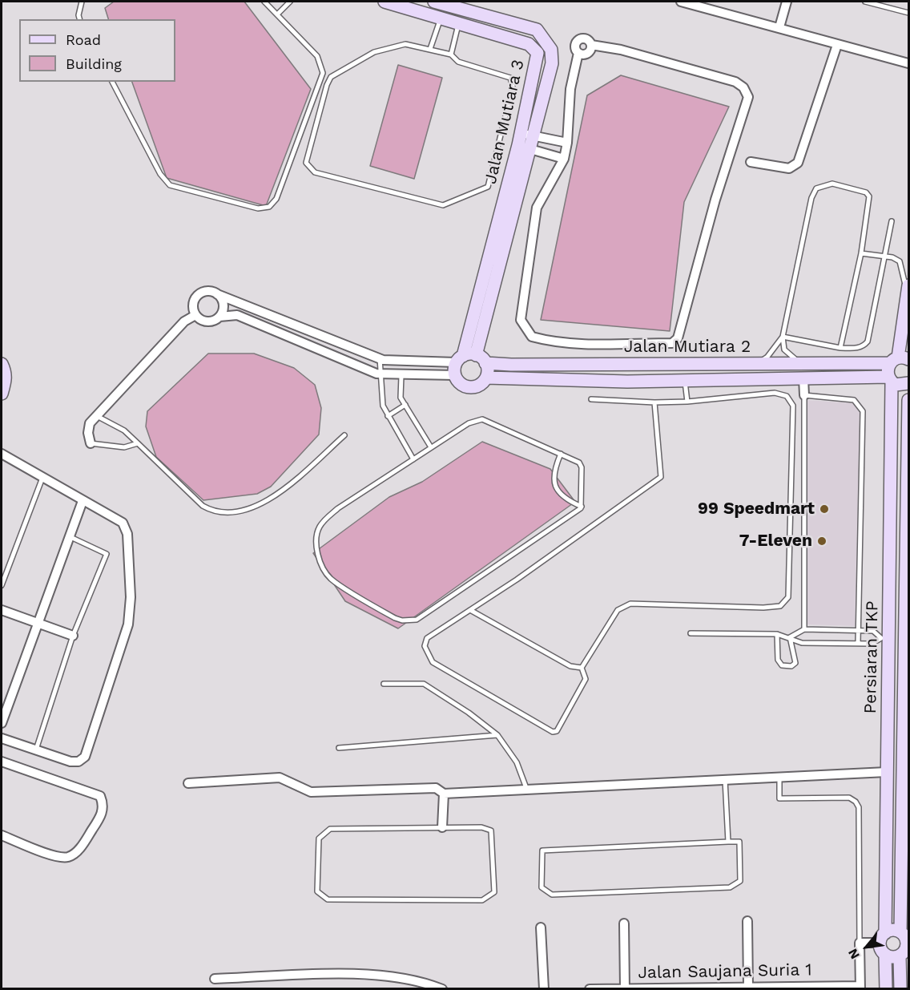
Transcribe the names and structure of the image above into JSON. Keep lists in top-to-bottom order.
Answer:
{
  "streets": {
    "street": [
      "Jalan Mutiara 3",
      "Jalan Mutiara 2",
      "Persiaran TKP",
      "Jalan Saujana Suria 1"
    ]
  },
  "crossings": [
    ["Jalan Mutiara 3", "Jalan Mutiara 2"],
    ["Jalan Mutiara 2", "Persiaran TKP"]
  ],
  "places": ["99 Speedmart", "7-Eleven"],
  "legend": ["Road", "Building"],
  "north": "bottom left"
}
